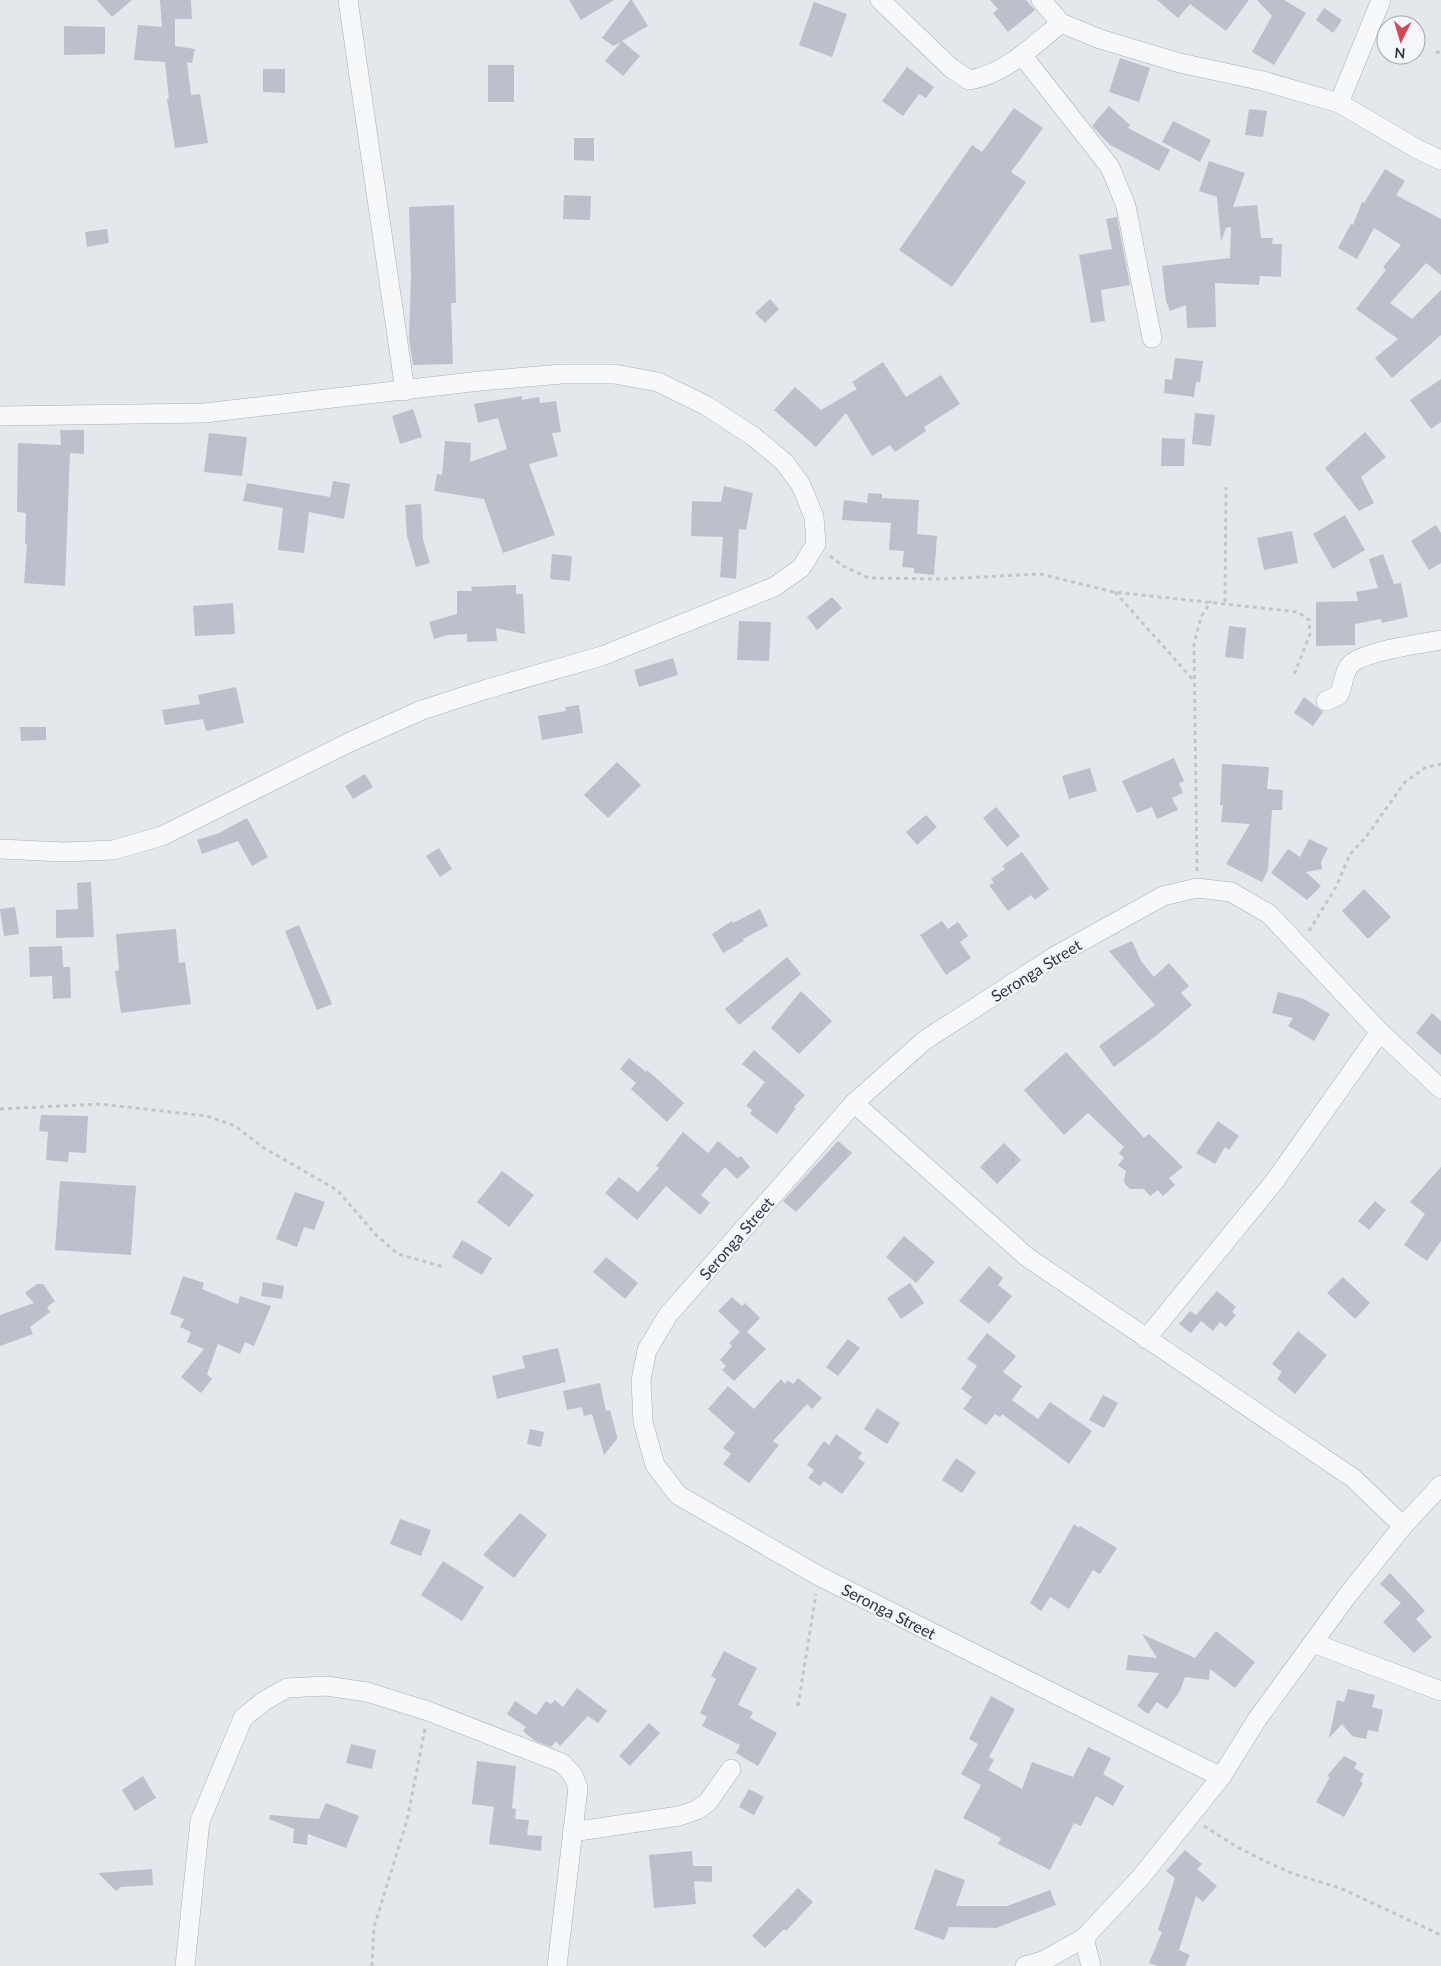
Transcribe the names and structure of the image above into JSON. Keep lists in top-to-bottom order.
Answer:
{
  "streets": {
    "street": ["Seronga Street"]
  },
  "north": "bottom"
}
